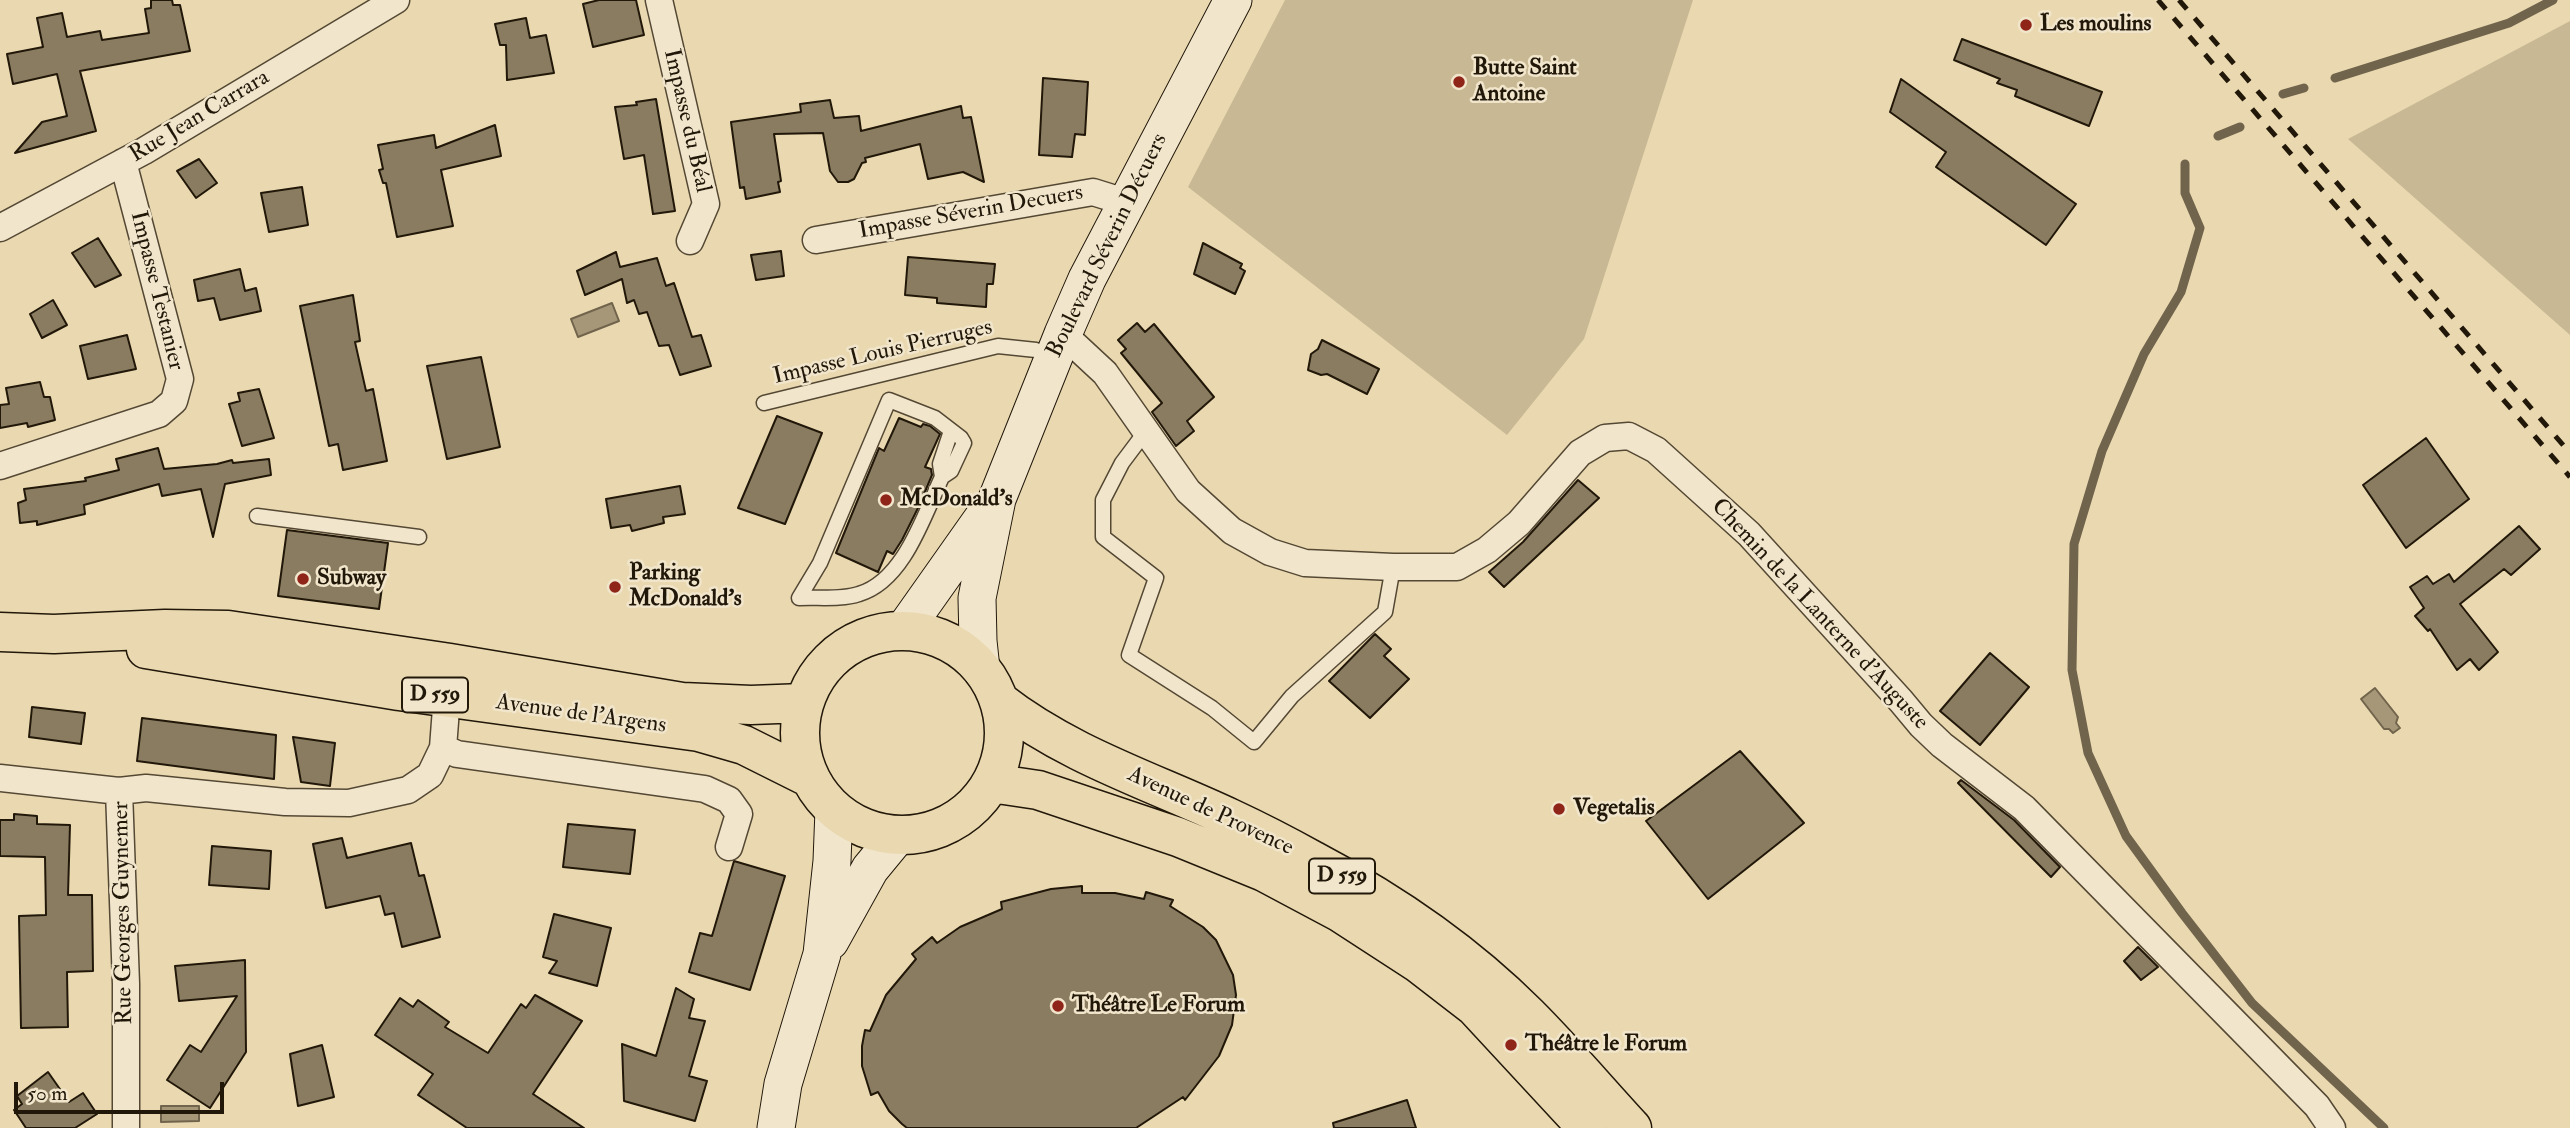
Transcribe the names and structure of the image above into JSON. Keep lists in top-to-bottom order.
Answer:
{
  "streets": {
    "main road": ["D 559", "Avenue de l'Argens", "Avenue de Provence"],
    "street": [
      "Rue Jean Carrara",
      "Impasse du Béal",
      "Impasse Séverin Decuers",
      "Boulevard Séverin Décuers",
      "Impasse Testanier",
      "Chemin de la Lanterne d'Auguste",
      "Rue Georges Guynemer"
    ],
    "lane": ["Impasse Louis Pierruges"]
  },
  "crossings": [
    ["Rue Jean Carrara", "Impasse Testanier"],
    ["Impasse Séverin Decuers", "Boulevard Séverin Décuers"],
    ["Boulevard Séverin Décuers", "Impasse Louis Pierruges"],
    ["Boulevard Séverin Décuers", "Chemin de la Lanterne d'Auguste"],
    ["Boulevard Séverin Décuers", "Avenue de l'Argens"],
    ["Boulevard Séverin Décuers", "Avenue de Provence"],
    ["Impasse Louis Pierruges", "Chemin de la Lanterne d'Auguste"],
    ["Avenue de l'Argens", "Avenue de Provence"],
    ["Avenue de l'Argens", "Rue Georges Guynemer"]
  ],
  "places": [
    "Les moulins",
    "Butte Saint Antoine",
    "McDonald's",
    "Subway",
    "Parking McDonald's",
    "Vegetalis",
    "Théâtre Le Forum",
    "Théâtre le Forum"
  ],
  "scale_bar": "50 m"
}
